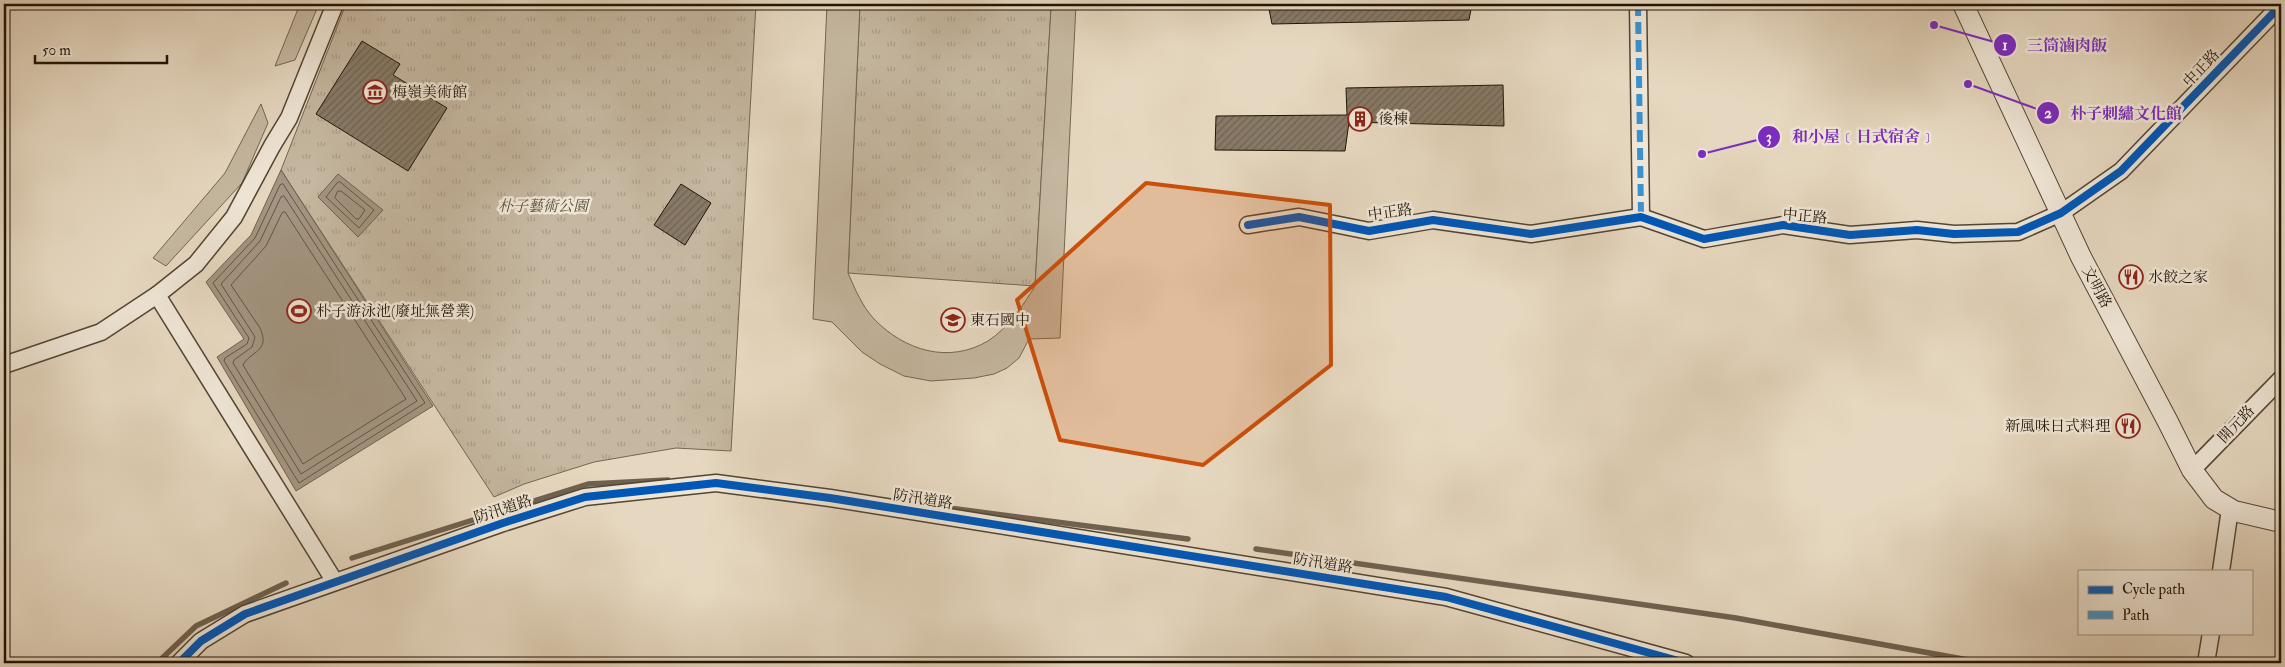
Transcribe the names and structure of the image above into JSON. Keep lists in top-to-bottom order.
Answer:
{
  "streets": {
    "street": [
      "中正路",
      "文明路",
      "開元路",
      "防汛道路"
    ]
  },
  "crossings": [
    ["中正路", "文明路"],
    ["文明路", "開元路"]
  ],
  "parks": ["朴子藝術公園"],
  "places": {
    "other": ["三筒滷肉飯", "朴子刺繡文化館", "和小屋﹝日式宿舍﹞"],
    "museum": ["梅嶺美術館"],
    "building": ["後棟"],
    "restaurant": ["水餃之家", "新風味日式料理"],
    "sports": ["朴子游泳池(廢址無營業)"],
    "school or university": ["東石國中"]
  },
  "legend": ["Cycle path", "Path"],
  "scale_bar": "50 m"
}
